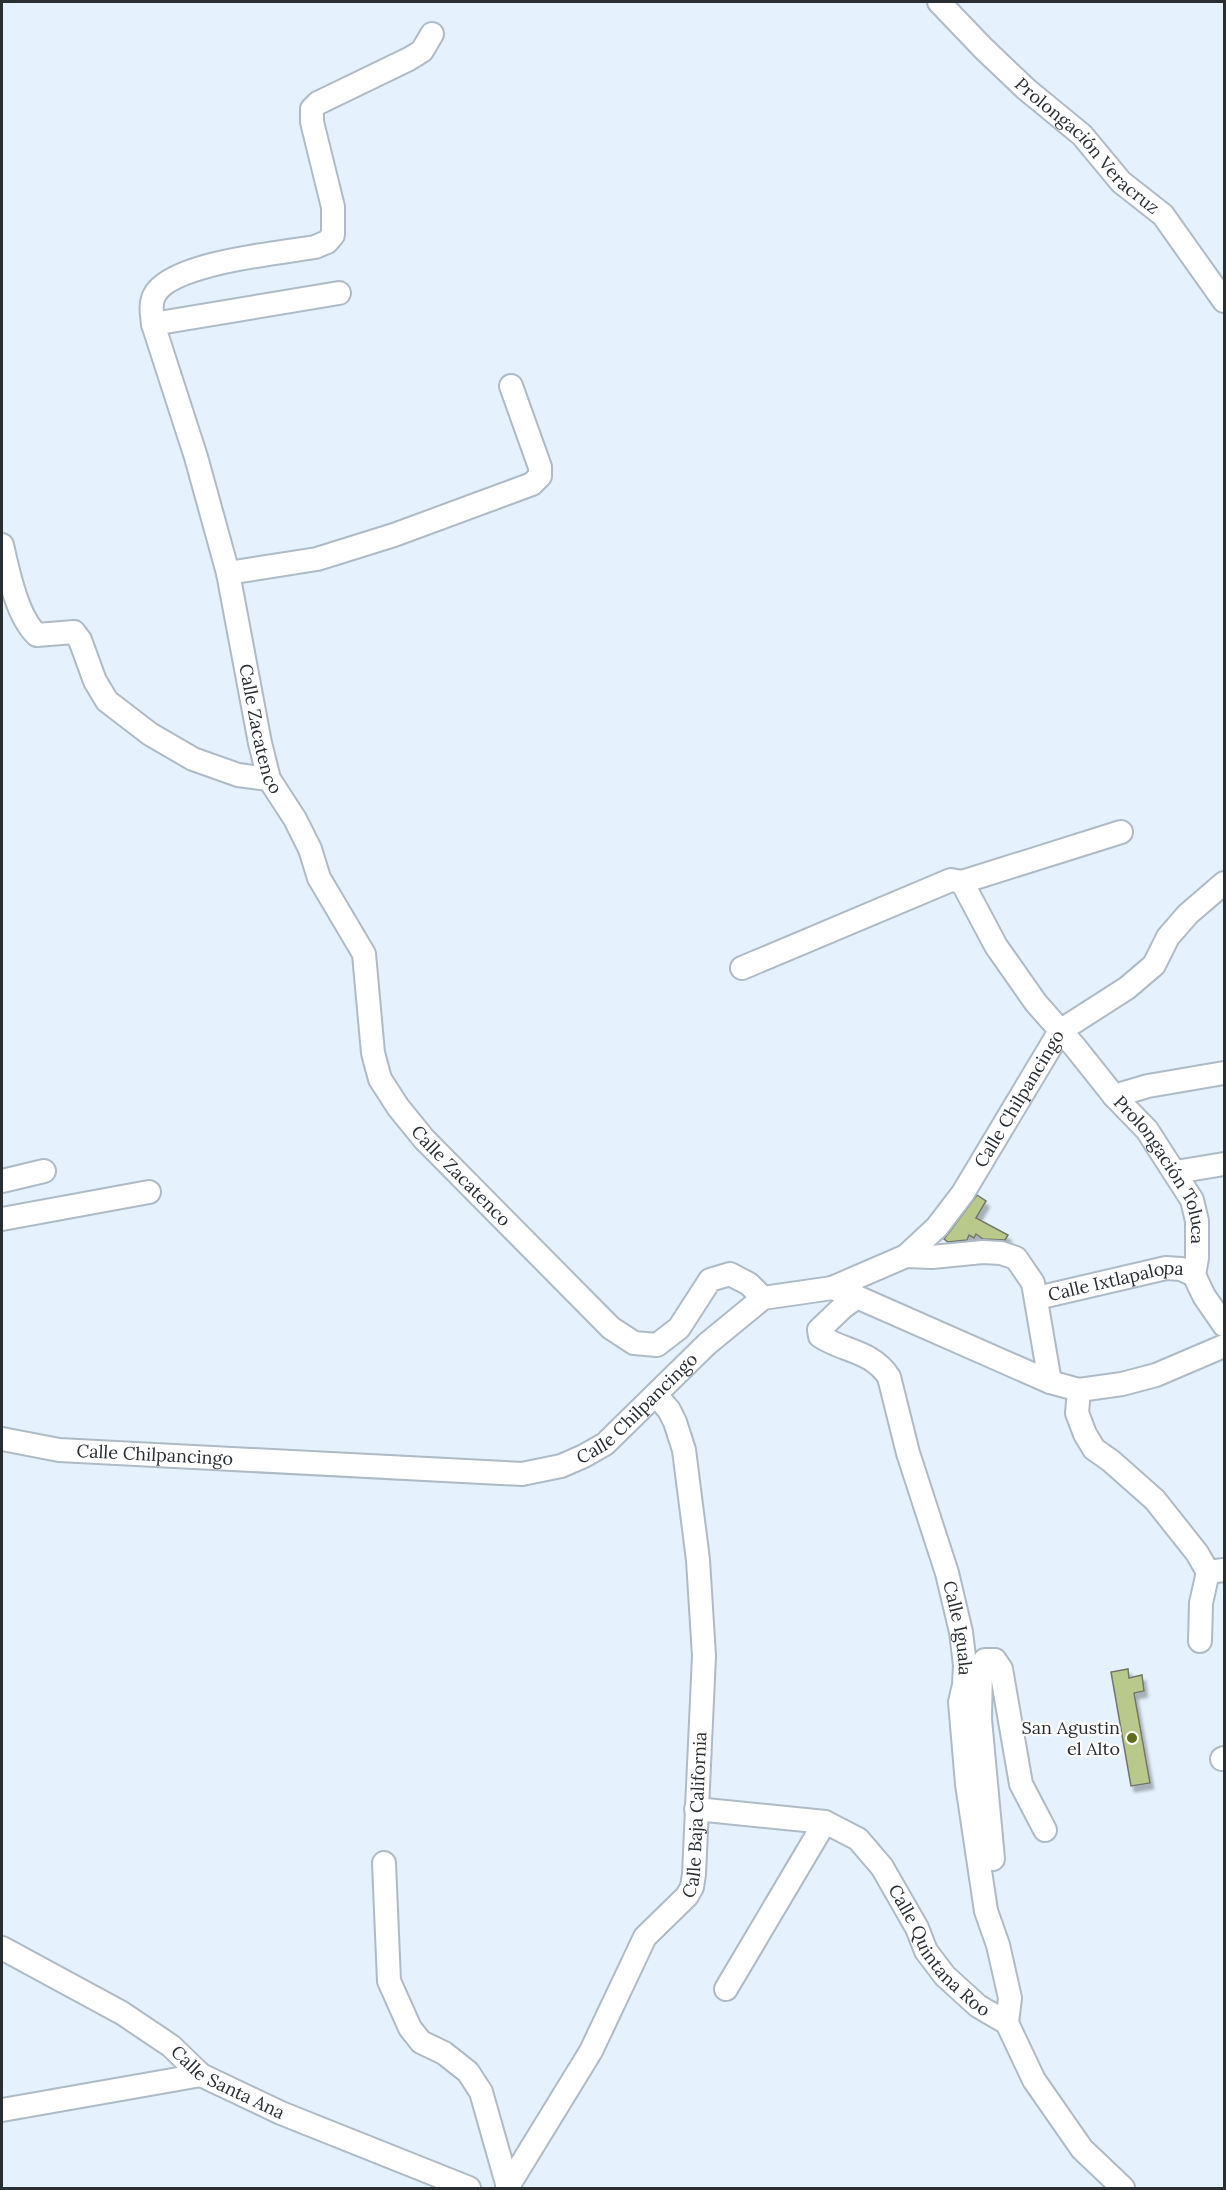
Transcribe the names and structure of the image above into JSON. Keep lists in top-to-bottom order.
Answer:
{
  "streets": {
    "street": [
      "Prolongación Veracruz",
      "Calle Zacatenco",
      "Calle Chilpancingo",
      "Prolongación Toluca",
      "Calle Ixtlapalopa",
      "Calle Iguala",
      "Calle Baja California",
      "Calle Quintana Roo",
      "Calle Santa Ana"
    ]
  },
  "crossings": [
    ["Calle Zacatenco", "Calle Chilpancingo"],
    ["Calle Chilpancingo", "Prolongación Toluca"],
    ["Calle Chilpancingo", "Calle Baja California"],
    ["Prolongación Toluca", "Calle Ixtlapalopa"],
    ["Calle Iguala", "Calle Quintana Roo"],
    ["Calle Baja California", "Calle Quintana Roo"]
  ],
  "places": ["San Agustin el Alto"]
}
